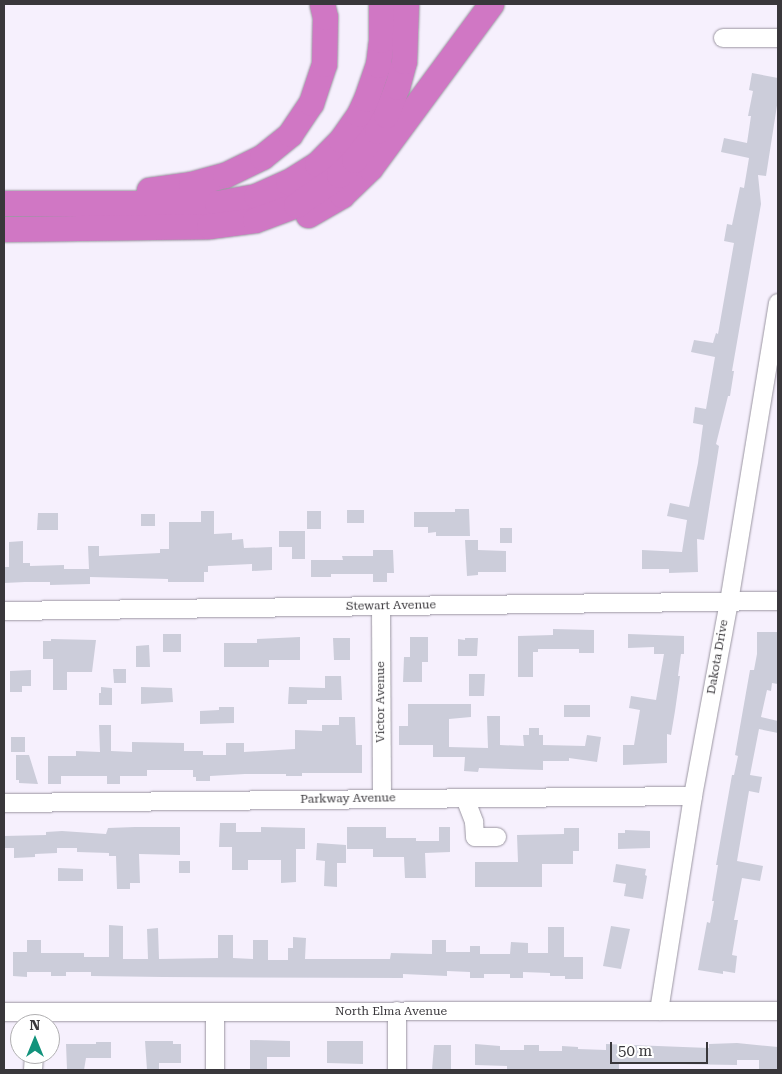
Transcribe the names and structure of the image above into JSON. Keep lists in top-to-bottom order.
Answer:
{
  "streets": {
    "street": [
      "Stewart Avenue",
      "Dakota Drive",
      "Victor Avenue",
      "Parkway Avenue",
      "North Elma Avenue"
    ]
  },
  "crossings": [
    ["Stewart Avenue", "Dakota Drive"],
    ["Stewart Avenue", "Victor Avenue"],
    ["Dakota Drive", "Parkway Avenue"],
    ["Dakota Drive", "North Elma Avenue"],
    ["Victor Avenue", "Parkway Avenue"]
  ],
  "scale_bar": "50 m",
  "north": "top"
}
